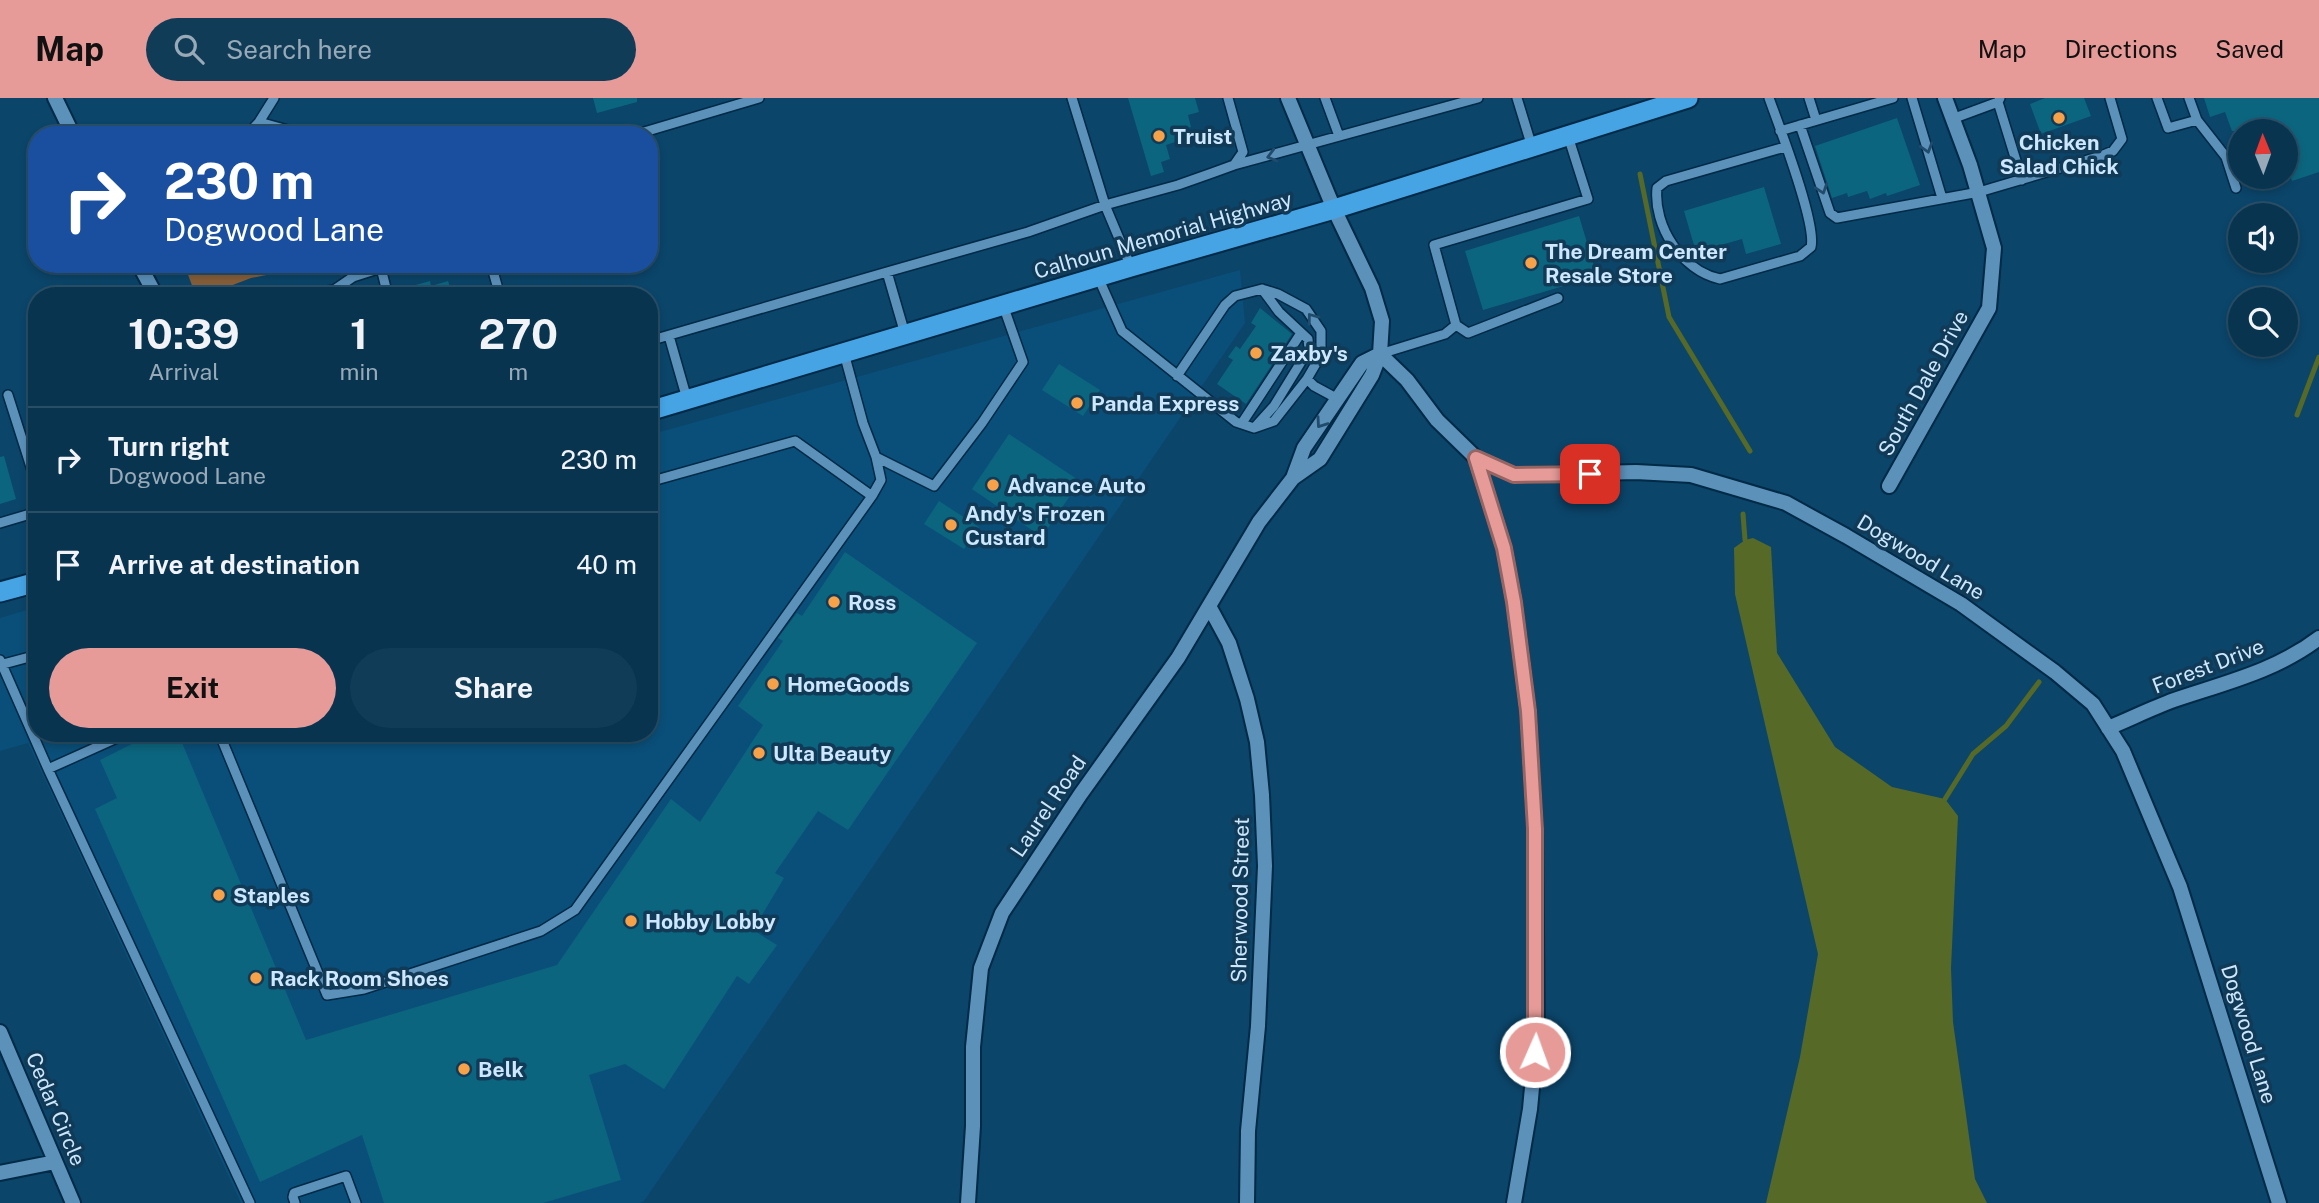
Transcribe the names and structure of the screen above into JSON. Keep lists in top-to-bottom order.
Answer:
{
  "streets": {
    "highway": ["Calhoun Memorial Highway"],
    "street": [
      "South Dale Drive",
      "Dogwood Lane",
      "Forest Drive",
      "Laurel Road",
      "Sherwood Street",
      "Cedar Circle"
    ]
  },
  "crossings": [
    ["Dogwood Lane", "Forest Drive"],
    ["Dogwood Lane", "Laurel Road"],
    ["Laurel Road", "Sherwood Street"]
  ],
  "places": [
    "Chicken Salad Chick",
    "Truist",
    "The Dream Center Resale Store",
    "Zaxby's",
    "Panda Express",
    "Advance Auto",
    "Andy's Frozen Custard",
    "Ross",
    "HomeGoods",
    "Ulta Beauty",
    "Staples",
    "Hobby Lobby",
    "Rack Room Shoes",
    "Belk"
  ],
  "north": "top",
  "page": {
    "header": "Map",
    "search": "Search here",
    "nav": ["Map", "Directions", "Saved"],
    "turn": ["230 m", "Dogwood Lane"],
    "eta": [
      "10:39",
      "Arrival",
      "1",
      "min",
      "270",
      "m"
    ],
    "list": [
      {
        "name": "Turn right",
        "note": "Dogwood Lane",
        "value": "230 m"
      },
      {
        "name": "Arrive at destination",
        "value": "40 m"
      }
    ],
    "buttons": ["Exit", "Share"]
  }
}
